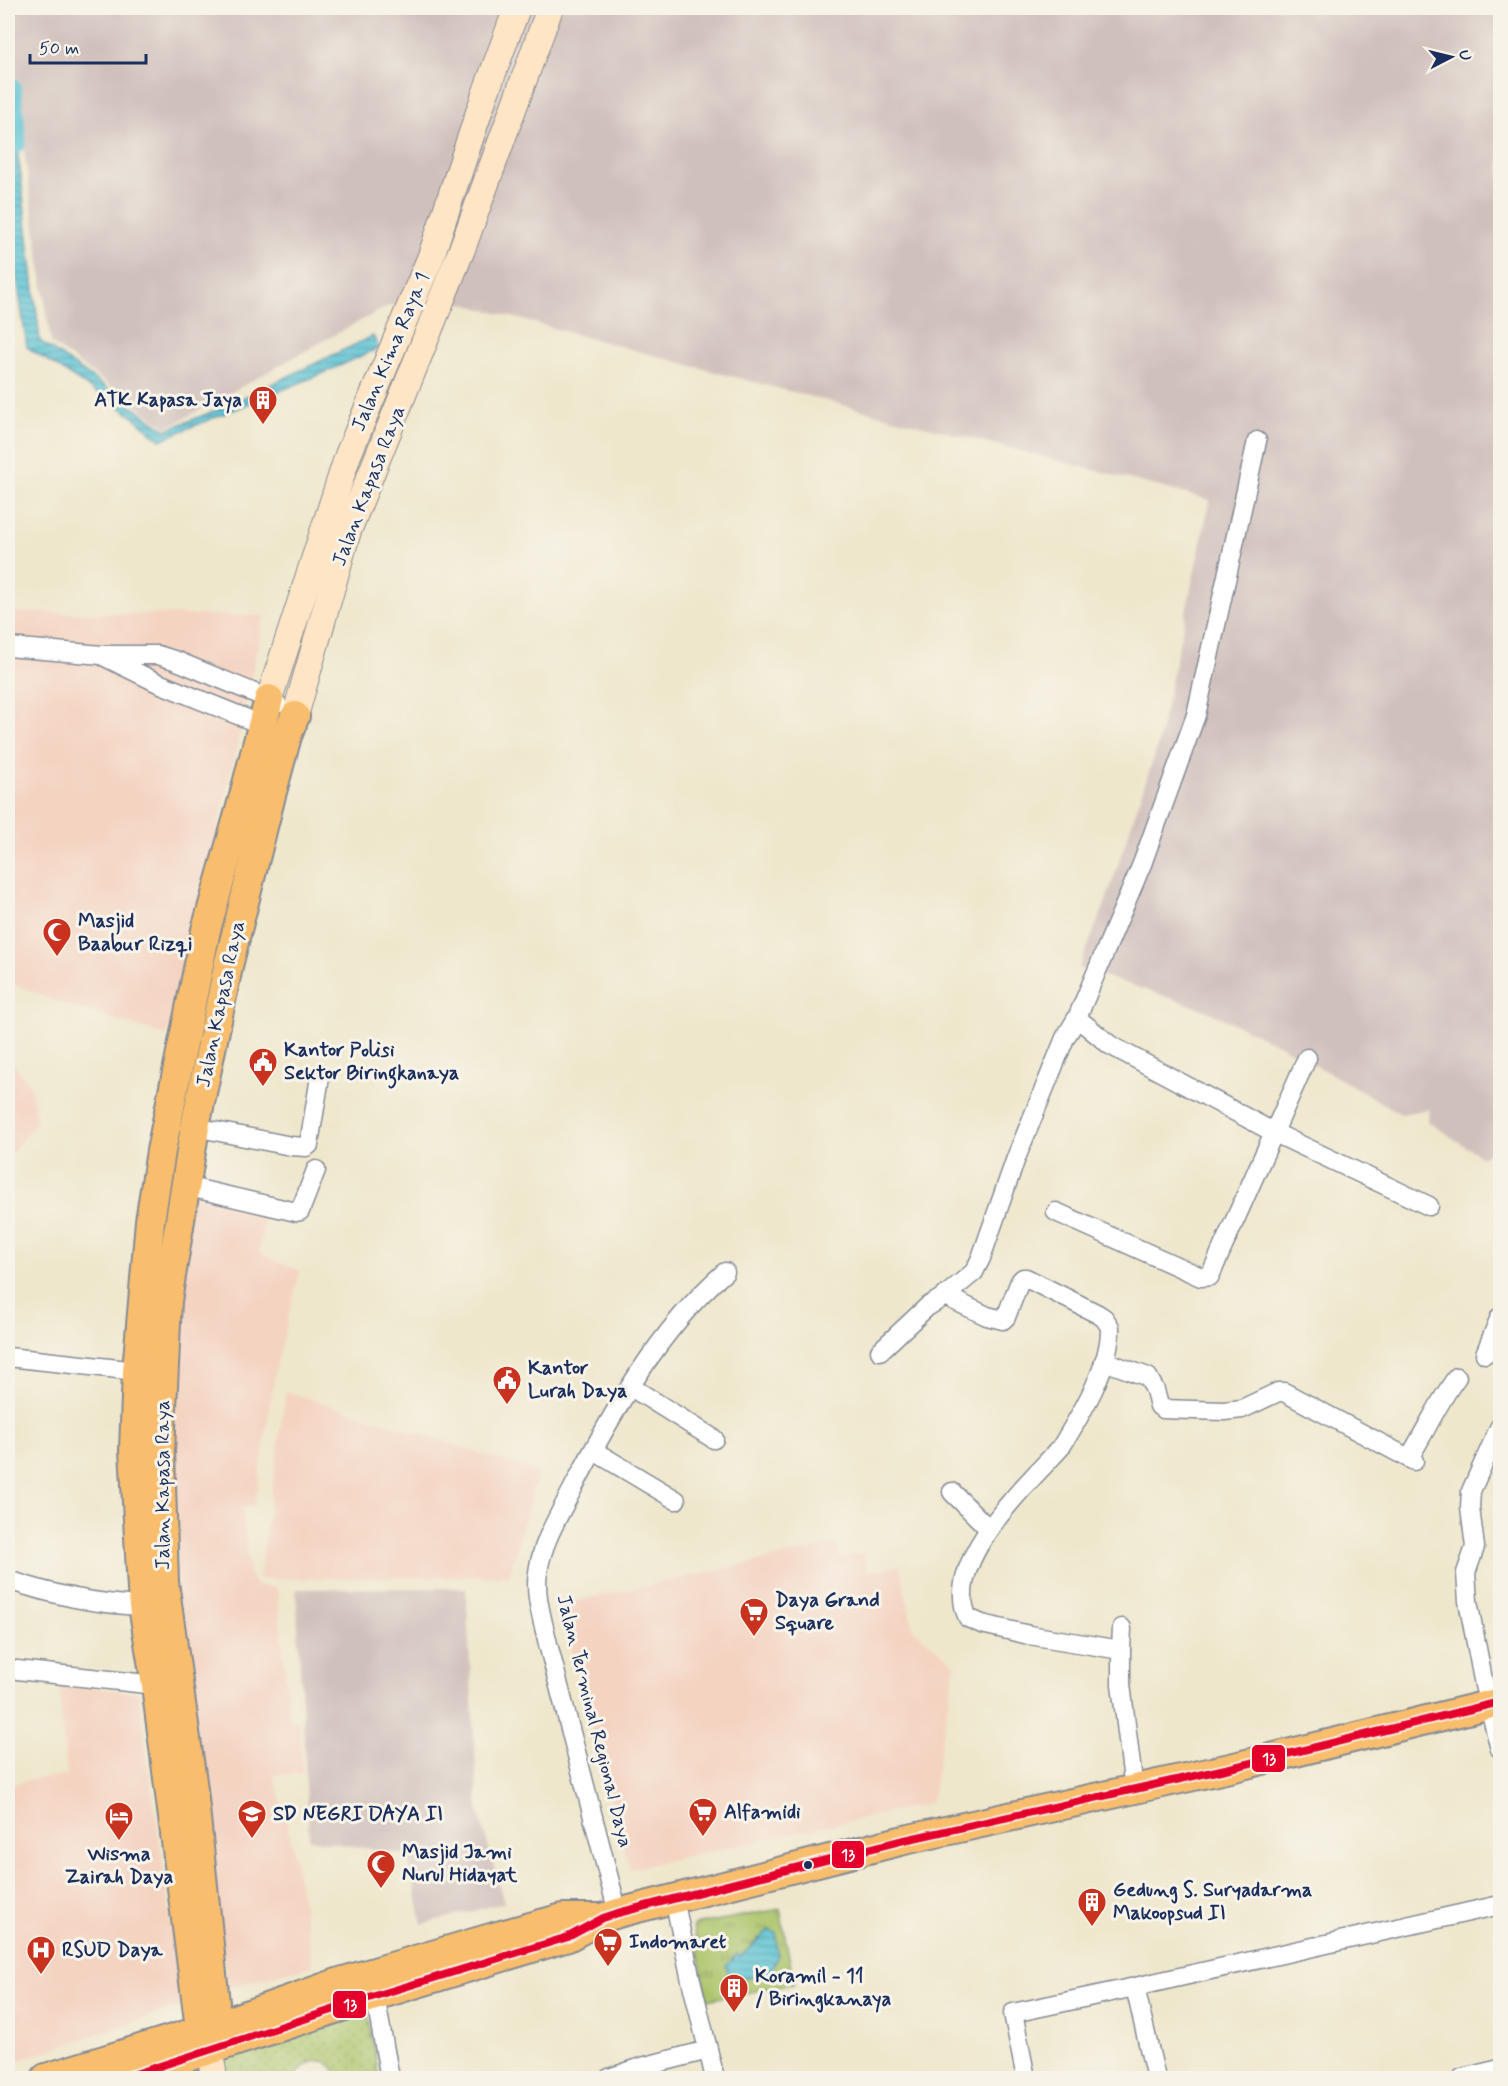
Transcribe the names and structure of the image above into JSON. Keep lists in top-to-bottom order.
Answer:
{
  "streets": {
    "highway": ["Jalan Kapasa Raya"],
    "main road": ["Jalan Kima Raya 1"],
    "street": ["Jalan Terminal Regional Daya"]
  },
  "crossings": [
    ["Jalan Kima Raya 1", "Jalan Kapasa Raya"]
  ],
  "places": {
    "building": ["ATK Kapasa Jaya", "Gedung S. Suryadarma Makoopsud II", "Koramil - 11 / Biringkanaya"],
    "mosque": ["Masjid Baabur Rizqi", "Masjid Jami Nurul Hidayat"],
    "public building": ["Kantor Polisi Sektor Biringkanaya", "Kantor Lurah Daya"],
    "supermarket": ["Daya Grand Square", "Alfamidi", "Indomaret"],
    "school or university": ["SD NEGRI DAYA II"],
    "hotel": ["Wisma Zairah Daya"],
    "hospital": ["RSUD Daya"]
  },
  "lines": ["transit line 13"],
  "scale_bar": "50 m",
  "north": "right"
}
